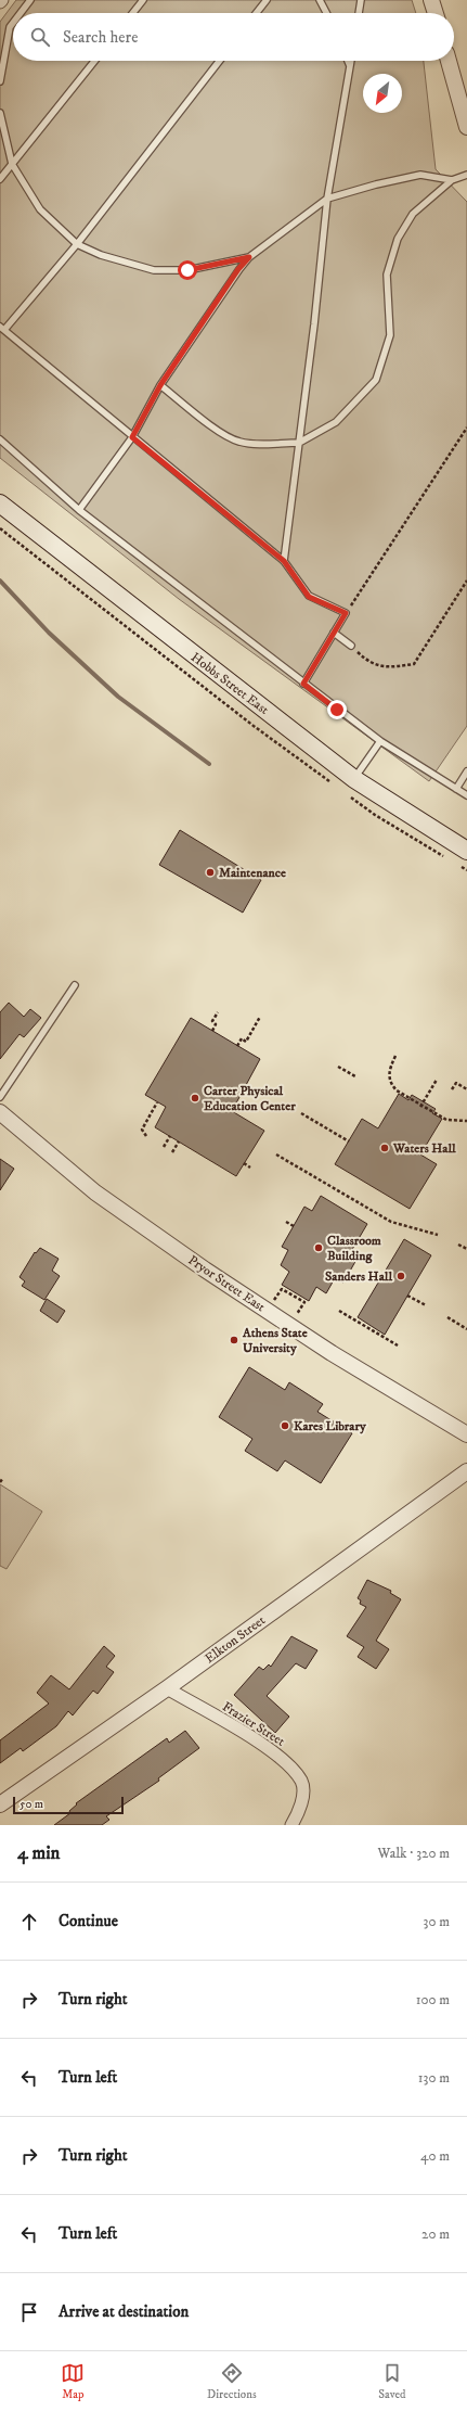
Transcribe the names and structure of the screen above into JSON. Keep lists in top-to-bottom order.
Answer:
{
  "streets": {
    "main road": ["Hobbs Street East"],
    "street": ["Pryor Street East", "Elkton Street", "Frazier Street"]
  },
  "crossings": [
    ["Elkton Street", "Frazier Street"]
  ],
  "places": [
    "Maintenance",
    "Carter Physical Education Center",
    "Waters Hall",
    "Classroom Building",
    "Sanders Hall",
    "Athens State University",
    "Kares Library"
  ],
  "scale_bar": "50 m",
  "north": "bottom left",
  "page": {
    "search": "Search here",
    "scale": "50 m",
    "heading": ["4 min", "Walk · 320 m"],
    "list": [
      ["Continue", "30 m"],
      ["Turn right", "100 m"],
      ["Turn left", "130 m"],
      ["Turn right", "40 m"],
      ["Turn left", "20 m"],
      "Arrive at destination"
    ],
    "nav": ["Map", "Directions", "Saved"]
  }
}
